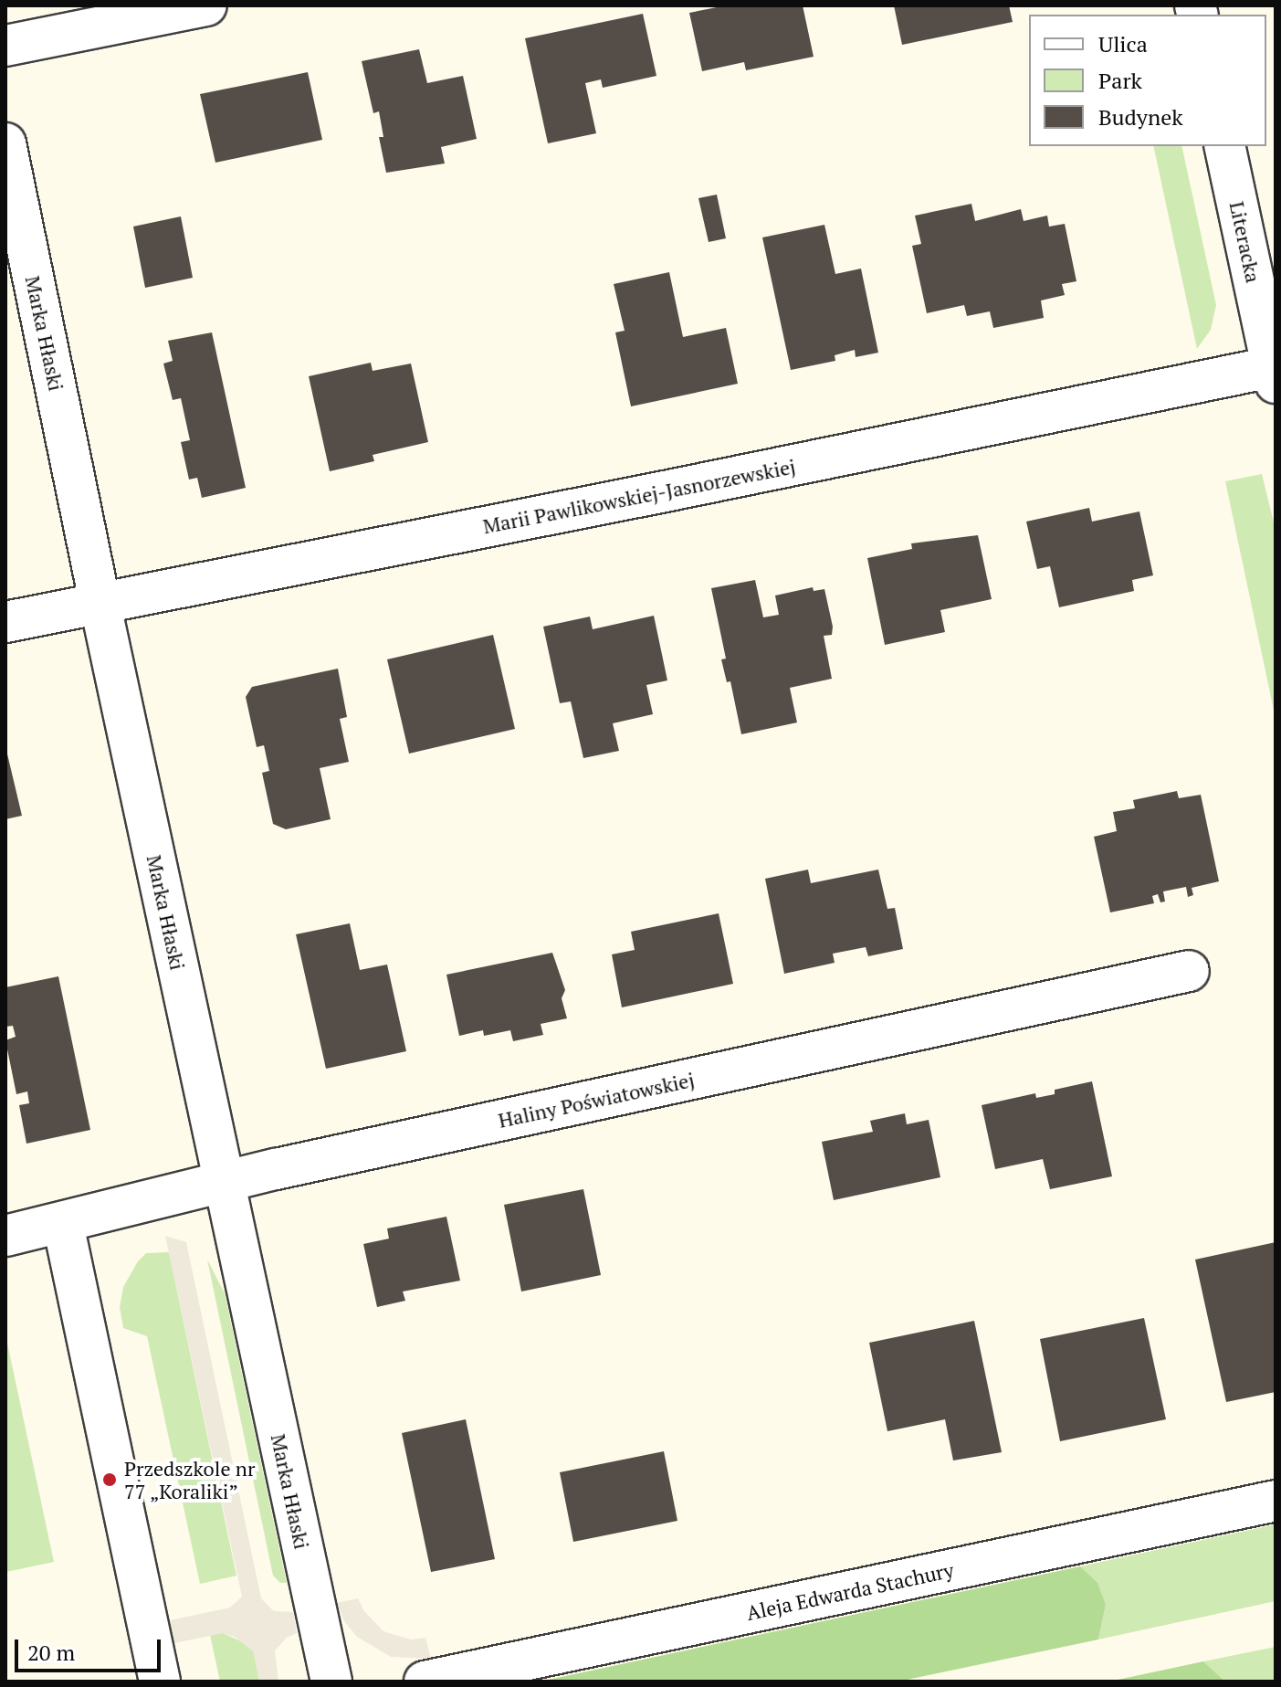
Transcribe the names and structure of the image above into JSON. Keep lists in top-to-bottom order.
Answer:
{
  "streets": {
    "street": [
      "Literacka",
      "Marka Hłaski",
      "Marii Pawlikowskiej-Jasnorzewskiej",
      "Haliny Poświatowskiej",
      "Aleja Edwarda Stachury"
    ]
  },
  "crossings": [
    ["Literacka", "Marii Pawlikowskiej-Jasnorzewskiej"],
    ["Marka Hłaski", "Marii Pawlikowskiej-Jasnorzewskiej"],
    ["Marka Hłaski", "Haliny Poświatowskiej"]
  ],
  "places": ["Przedszkole nr 77 „Koraliki”"],
  "legend": ["Ulica", "Park", "Budynek"],
  "scale_bar": "20 m"
}
